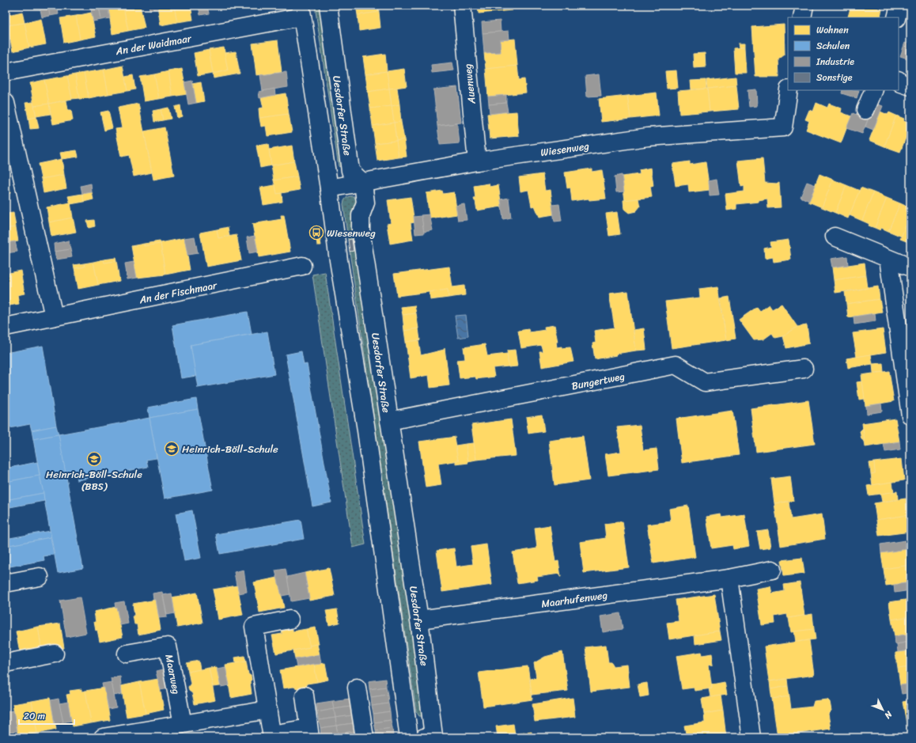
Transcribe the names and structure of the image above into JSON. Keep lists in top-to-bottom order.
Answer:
{
  "streets": {
    "street": [
      "An der Waidmaar",
      "Auenweg",
      "Uesdorfer Straße",
      "Wiesenweg",
      "An der Fischmaar",
      "Bungertweg",
      "Maarhufenweg",
      "Maarweg"
    ]
  },
  "crossings": [
    ["Auenweg", "Wiesenweg"],
    ["Uesdorfer Straße", "Wiesenweg"],
    ["Uesdorfer Straße", "Bungertweg"],
    ["Uesdorfer Straße", "Maarhufenweg"]
  ],
  "places": {
    "bus stop": ["Wiesenweg"],
    "school or university": ["Heinrich-Böll-Schule", "Heinrich-Böll-Schule (BBS)"]
  },
  "legend": [
    "Wohnen",
    "Schulen",
    "Industrie",
    "Sonstige"
  ],
  "scale_bar": "20 m",
  "north": "bottom right"
}
